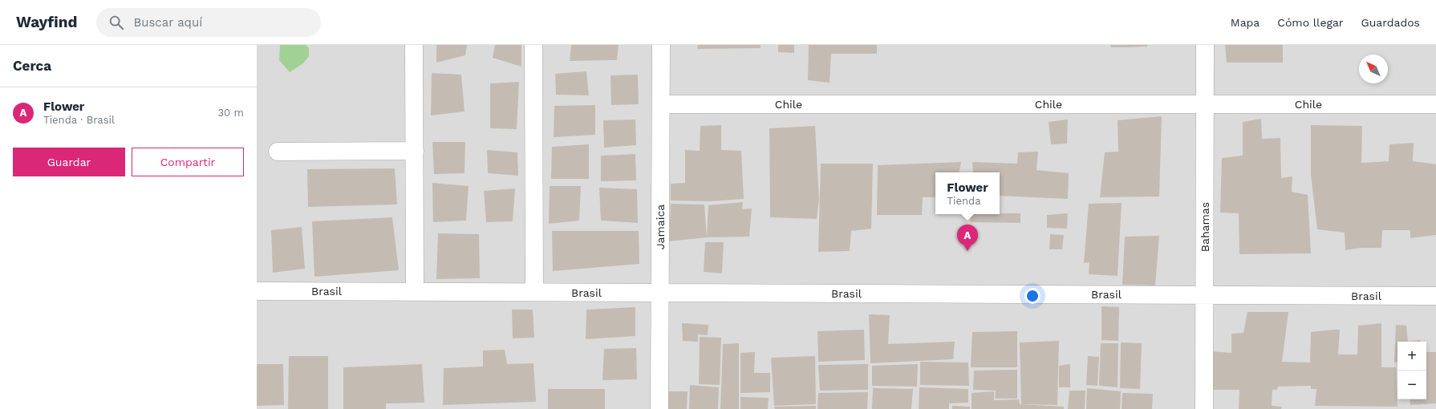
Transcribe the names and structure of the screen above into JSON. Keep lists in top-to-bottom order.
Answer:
{
  "streets": {
    "street": [
      "Chile",
      "Jamaica",
      "Bahamas",
      "Brasil"
    ]
  },
  "crossings": [
    ["Chile", "Jamaica"],
    ["Chile", "Bahamas"],
    ["Jamaica", "Brasil"],
    ["Bahamas", "Brasil"]
  ],
  "north": "top left",
  "page": {
    "header": "Wayfind",
    "search": "Buscar aquí",
    "nav": ["Mapa", "Cómo llegar", "Guardados"],
    "heading": "Cerca",
    "list": [
      {
        "mark": "A",
        "name": "Flower",
        "note": "Tienda · Brasil",
        "value": "30 m"
      }
    ],
    "buttons": ["Guardar", "Compartir"],
    "popup": ["Flower", "Tienda"],
    "pins": "A",
    "map_buttons": ["+", "−"]
  }
}
